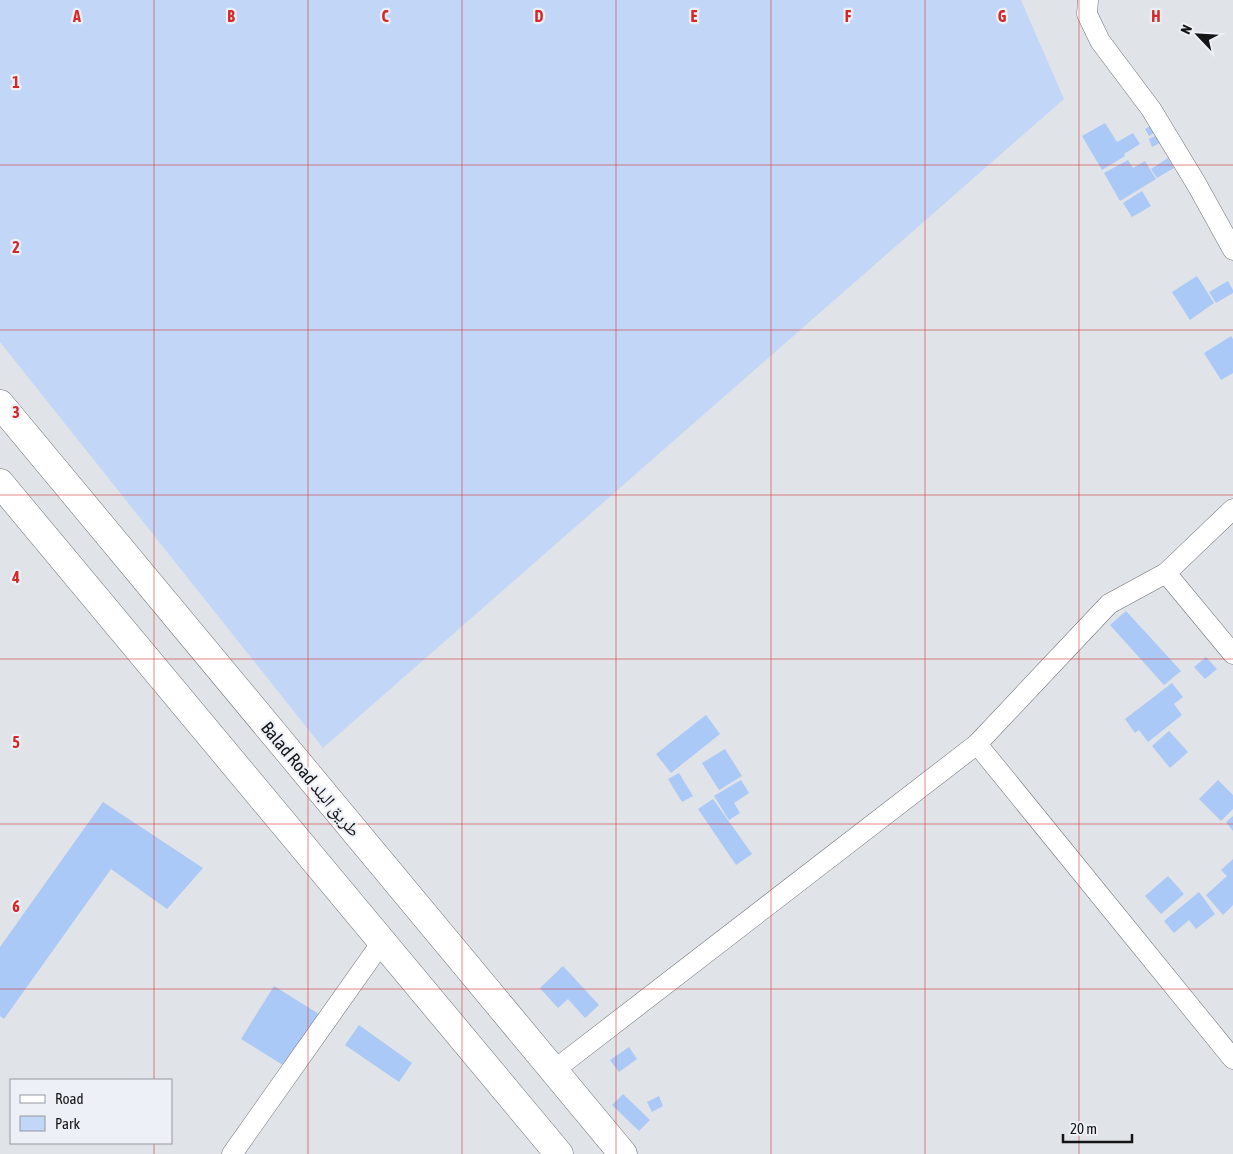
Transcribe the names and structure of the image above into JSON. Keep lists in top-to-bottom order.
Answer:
{
  "streets": {
    "highway": ["Balad Road طريق البلد"]
  },
  "legend": ["Road", "Park"],
  "scale_bar": "20 m",
  "north": "top left",
  "grid": {
    "columns": [
      "A",
      "B",
      "C",
      "D",
      "E",
      "F",
      "G",
      "H"
    ],
    "rows": [
      "1",
      "2",
      "3",
      "4",
      "5",
      "6"
    ]
  }
}
